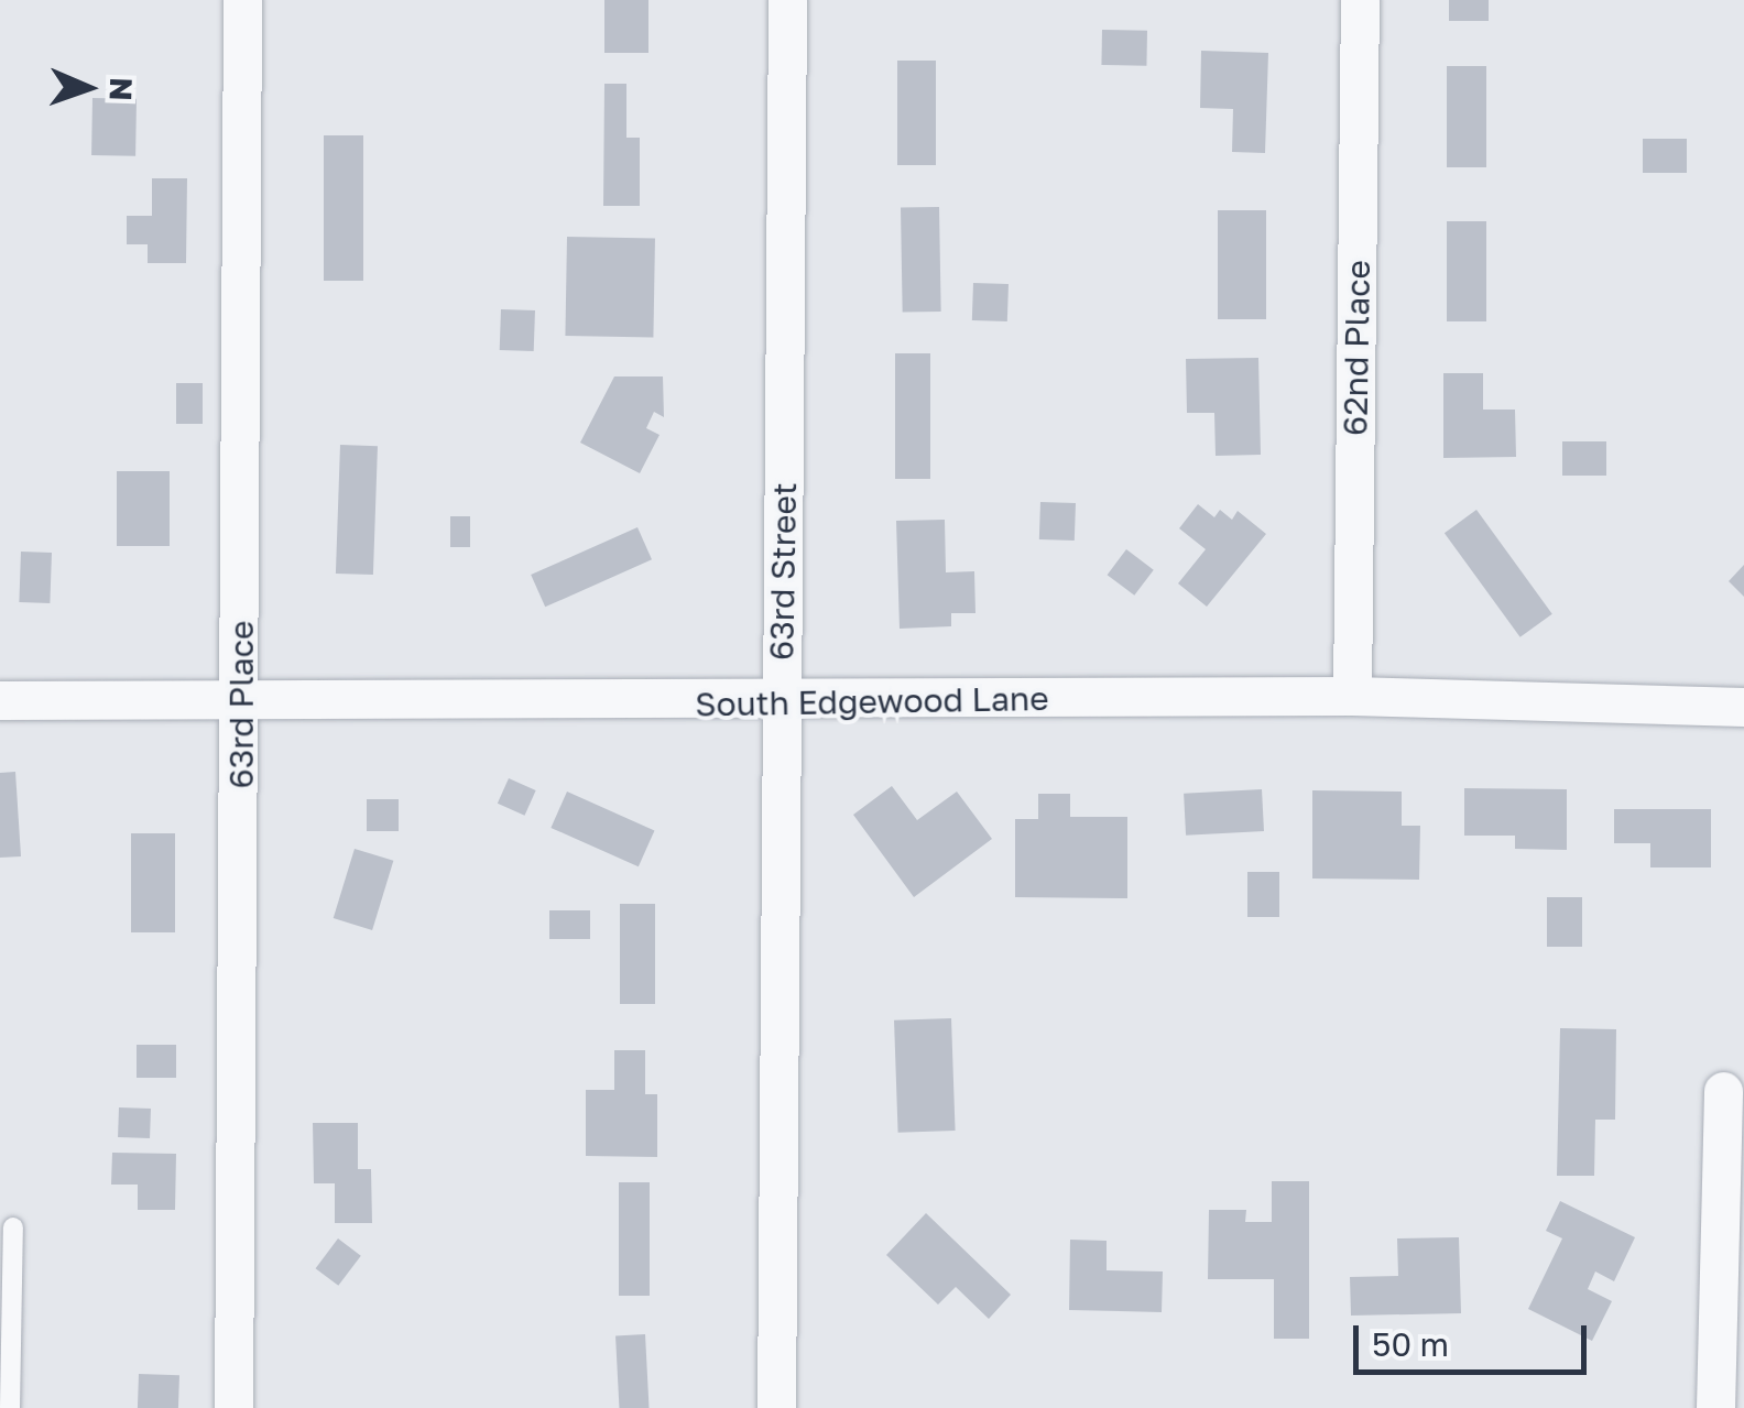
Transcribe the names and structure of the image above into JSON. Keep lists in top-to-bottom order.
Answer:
{
  "streets": {
    "street": [
      "62nd Place",
      "63rd Street",
      "South Edgewood Lane",
      "63rd Place"
    ]
  },
  "crossings": [
    ["62nd Place", "South Edgewood Lane"],
    ["63rd Street", "South Edgewood Lane"],
    ["South Edgewood Lane", "63rd Place"]
  ],
  "scale_bar": "50 m",
  "north": "right"
}
